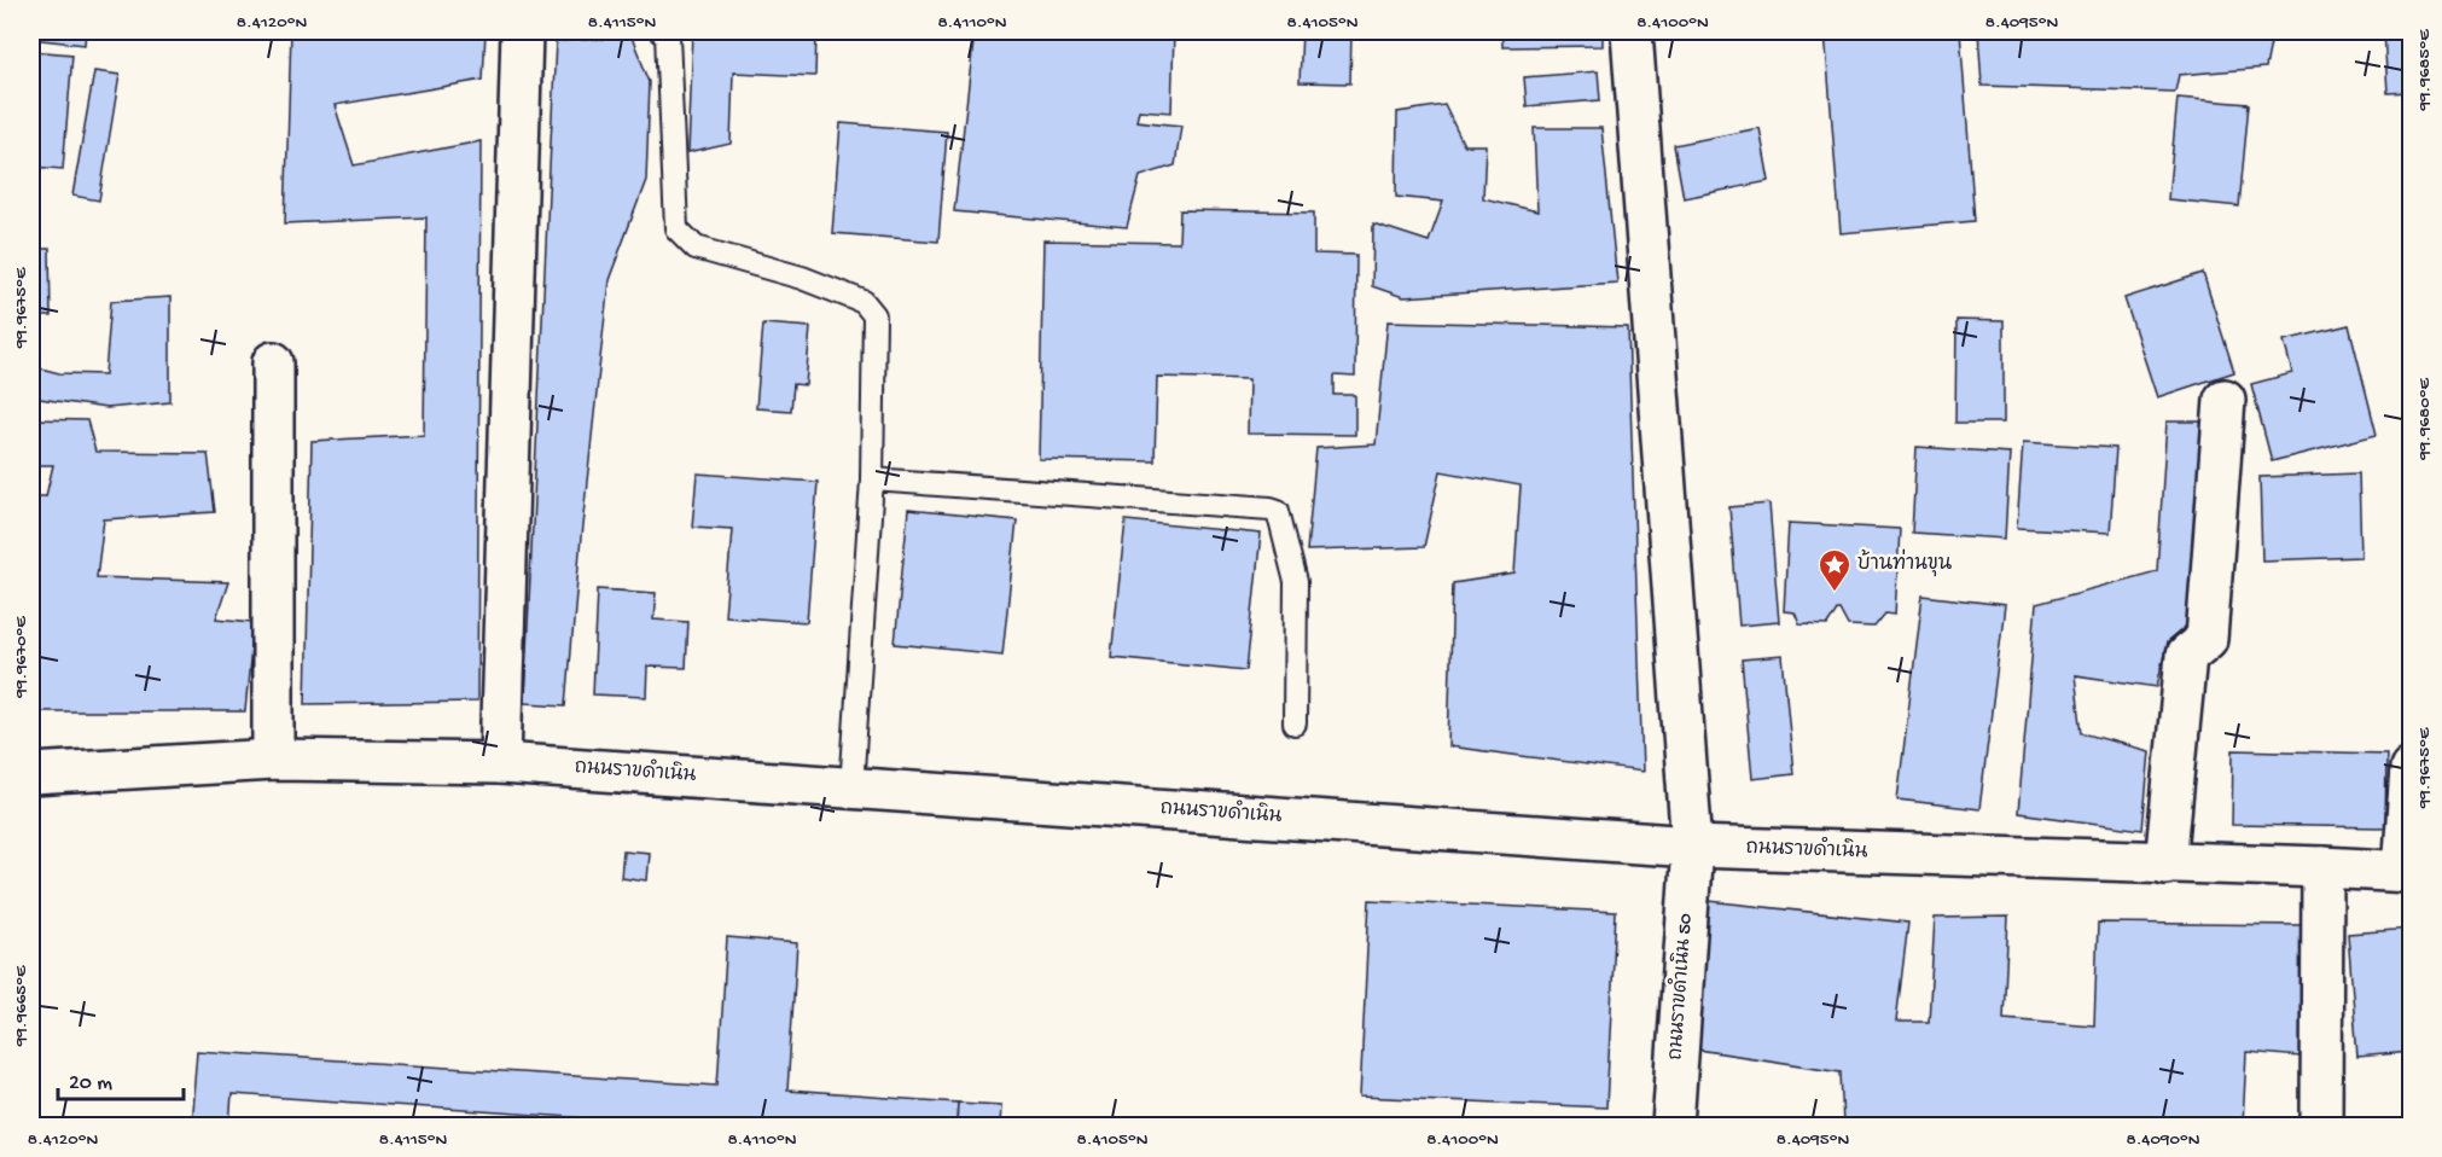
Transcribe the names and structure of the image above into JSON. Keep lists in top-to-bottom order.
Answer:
{
  "streets": {
    "street": ["ถนนราขดำเนิน", "ถนนราขดำเนิน 50"]
  },
  "crossings": [
    ["ถนนราขดำเนิน", "ถนนราขดำเนิน 50"]
  ],
  "places": {
    "place": ["บ้านท่านขุน"]
  },
  "scale_bar": "20 m",
  "coordinates": [
    "8.4120°N",
    "8.4115°N",
    "8.4110°N",
    "8.4105°N",
    "8.4100°N",
    "8.4095°N",
    "99.9685°E",
    "99.9675°E",
    "99.9680°E",
    "99.9670°E",
    "99.9665°E",
    "8.4090°N"
  ]
}
